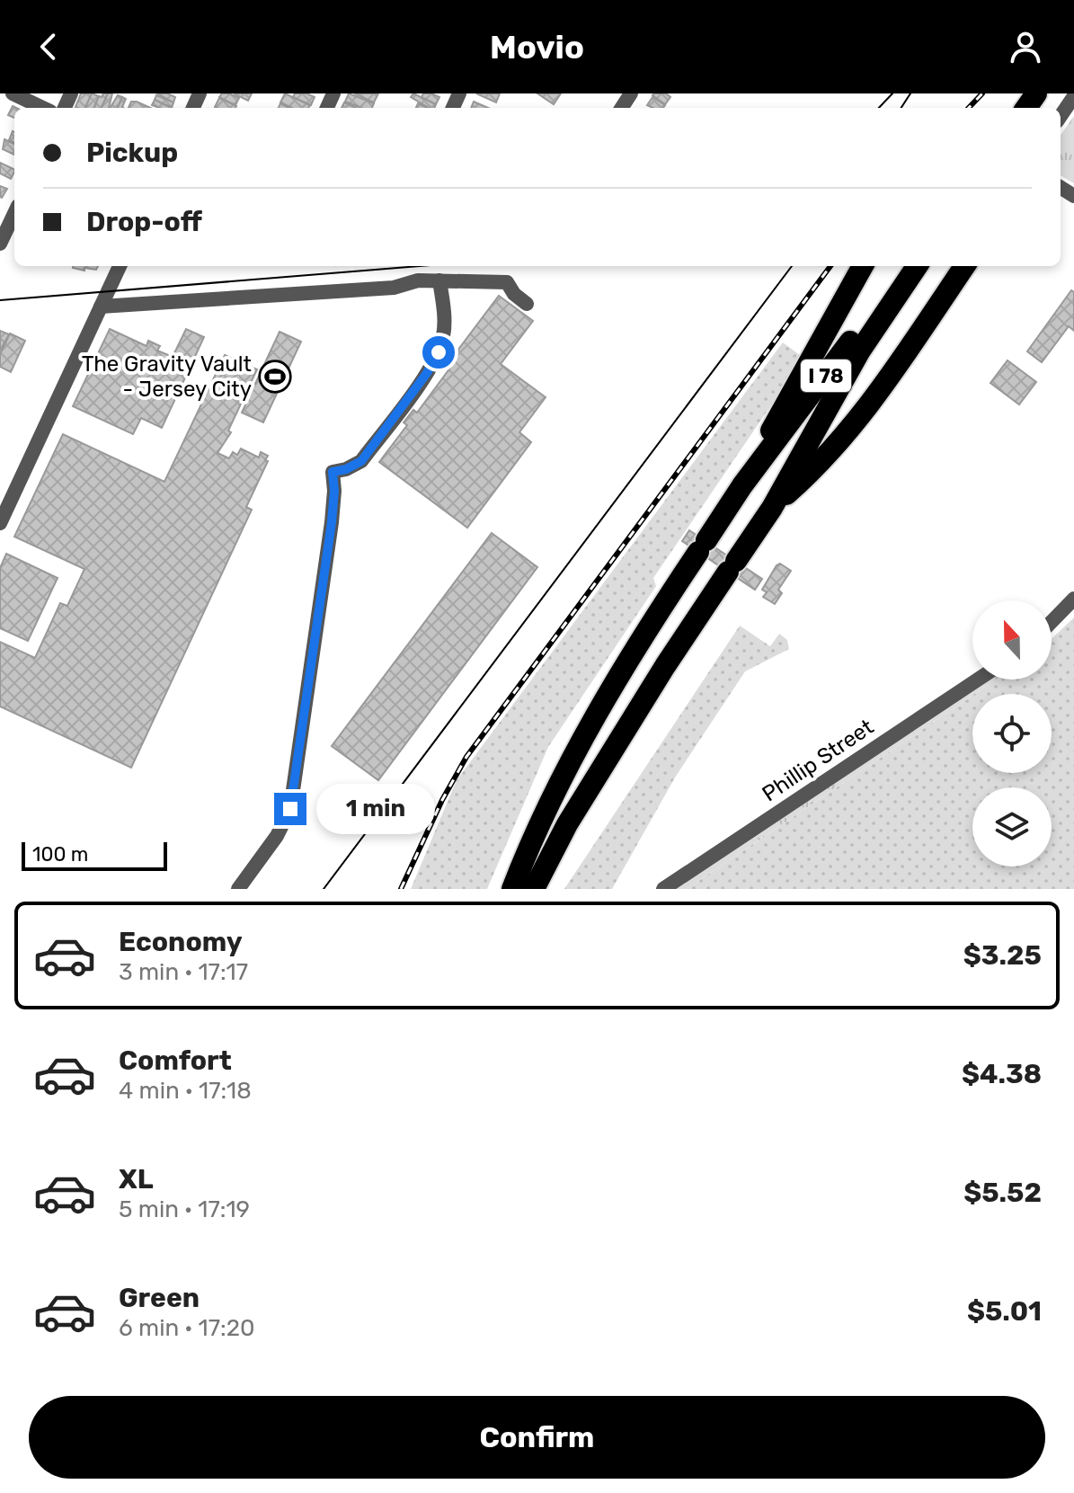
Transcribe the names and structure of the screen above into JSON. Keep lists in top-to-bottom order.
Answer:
{
  "streets": {
    "highway": ["I 78"],
    "street": ["Phillip Street"]
  },
  "places": {
    "sports": ["The Gravity Vault - Jersey City"]
  },
  "scale_bar": "100 m",
  "north": "top",
  "page": {
    "header": "Movio",
    "banner": ["Pickup", "Drop-off"],
    "bubble": "1 min",
    "scale": "100 m",
    "list": [
      {
        "name": "Economy",
        "note": "3 min · 17:17",
        "value": "$3.25"
      },
      {
        "name": "Comfort",
        "note": "4 min · 17:18",
        "value": "$4.38"
      },
      {
        "name": "XL",
        "note": "5 min · 17:19",
        "value": "$5.52"
      },
      {
        "name": "Green",
        "note": "6 min · 17:20",
        "value": "$5.01"
      }
    ],
    "buttons": "Confirm"
  }
}
